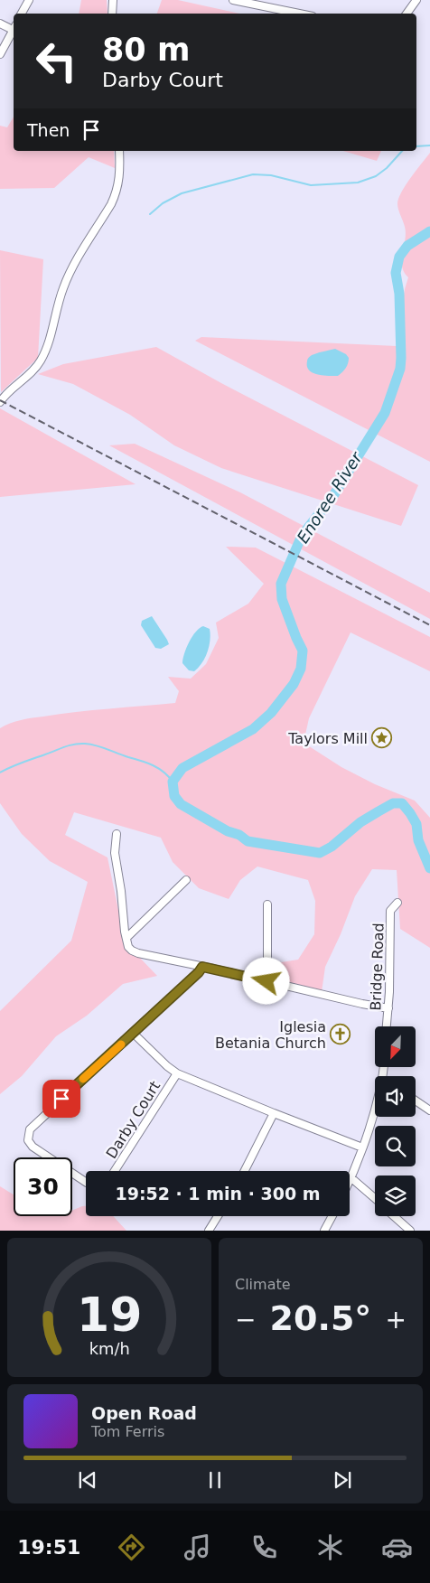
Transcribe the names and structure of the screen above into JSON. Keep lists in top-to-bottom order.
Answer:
{
  "streets": {
    "street": ["Bridge Road", "Darby Court"]
  },
  "water": ["Enoree River"],
  "places": {
    "place": ["Taylors Mill"],
    "church": ["Iglesia Betania Church"]
  },
  "north": "bottom left",
  "page": {
    "turn": ["80 m", "Darby Court"],
    "then": "Then",
    "limit": "30",
    "trip": "19:52 · 1 min · 300 m",
    "tile": "Climate",
    "heat": ["−", "20.5°", "+"],
    "song": ["Open Road", "Tom Ferris"],
    "tabs": "19:51",
    "gauge": ["19", "km/h"]
  }
}
